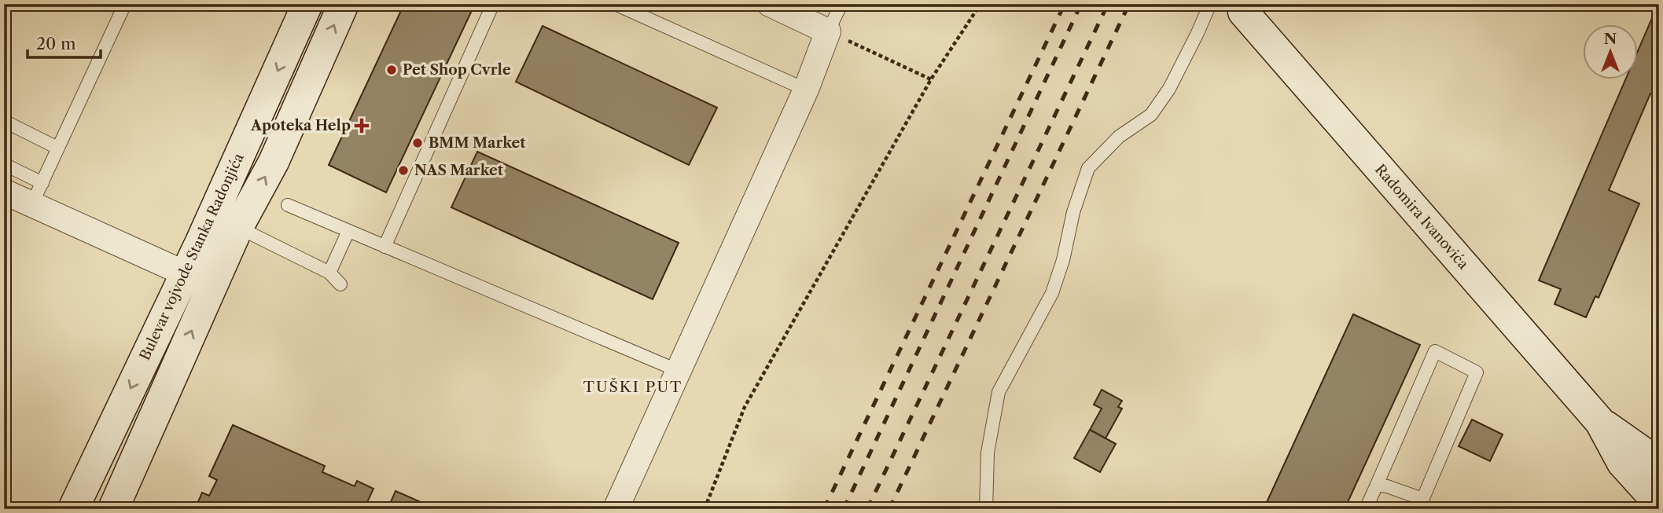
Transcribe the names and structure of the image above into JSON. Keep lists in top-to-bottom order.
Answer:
{
  "streets": {
    "street": ["Radomira Ivanovića", "Bulevar vojvode Stanka Radonjića"]
  },
  "districts": ["TUŠKI PUT"],
  "places": {
    "other": ["Pet Shop Cvrle", "BMM Market", "NAS Market"],
    "health": ["Apoteka Help"]
  },
  "scale_bar": "20 m",
  "north": "top"
}
